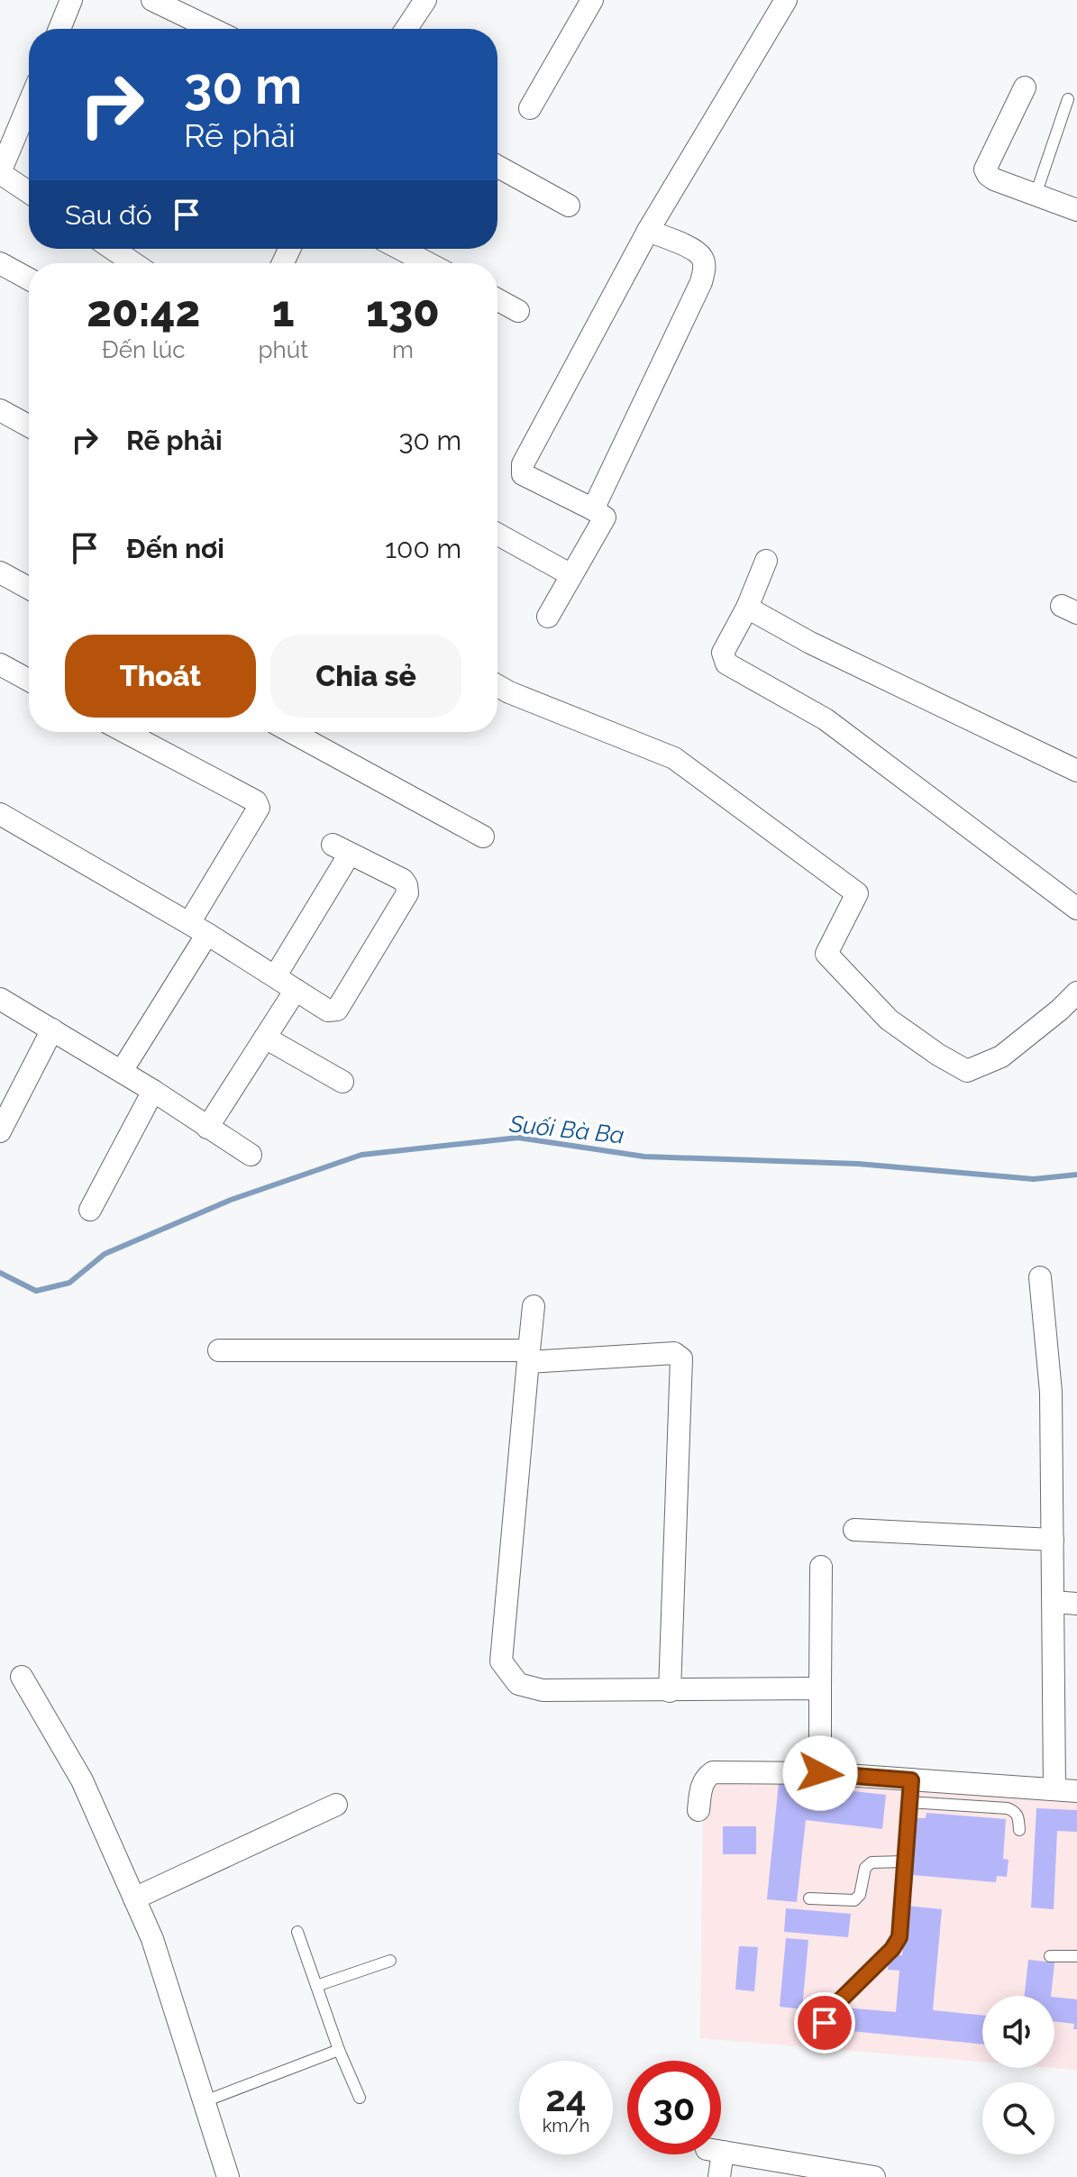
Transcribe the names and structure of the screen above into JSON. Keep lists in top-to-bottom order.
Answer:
{
  "water": ["Suối Bà Ba"],
  "page": {
    "turn": ["30 m", "Rẽ phải"],
    "then": "Sau đó",
    "eta": [
      "20:42",
      "Đến lúc",
      "1",
      "phút",
      "130",
      "m"
    ],
    "list": [
      {
        "name": "Rẽ phải",
        "value": "30 m"
      },
      {
        "name": "Đến nơi",
        "value": "100 m"
      }
    ],
    "buttons": ["Thoát", "Chia sẻ"],
    "speed": "24 km/h",
    "limit": "30"
  }
}
